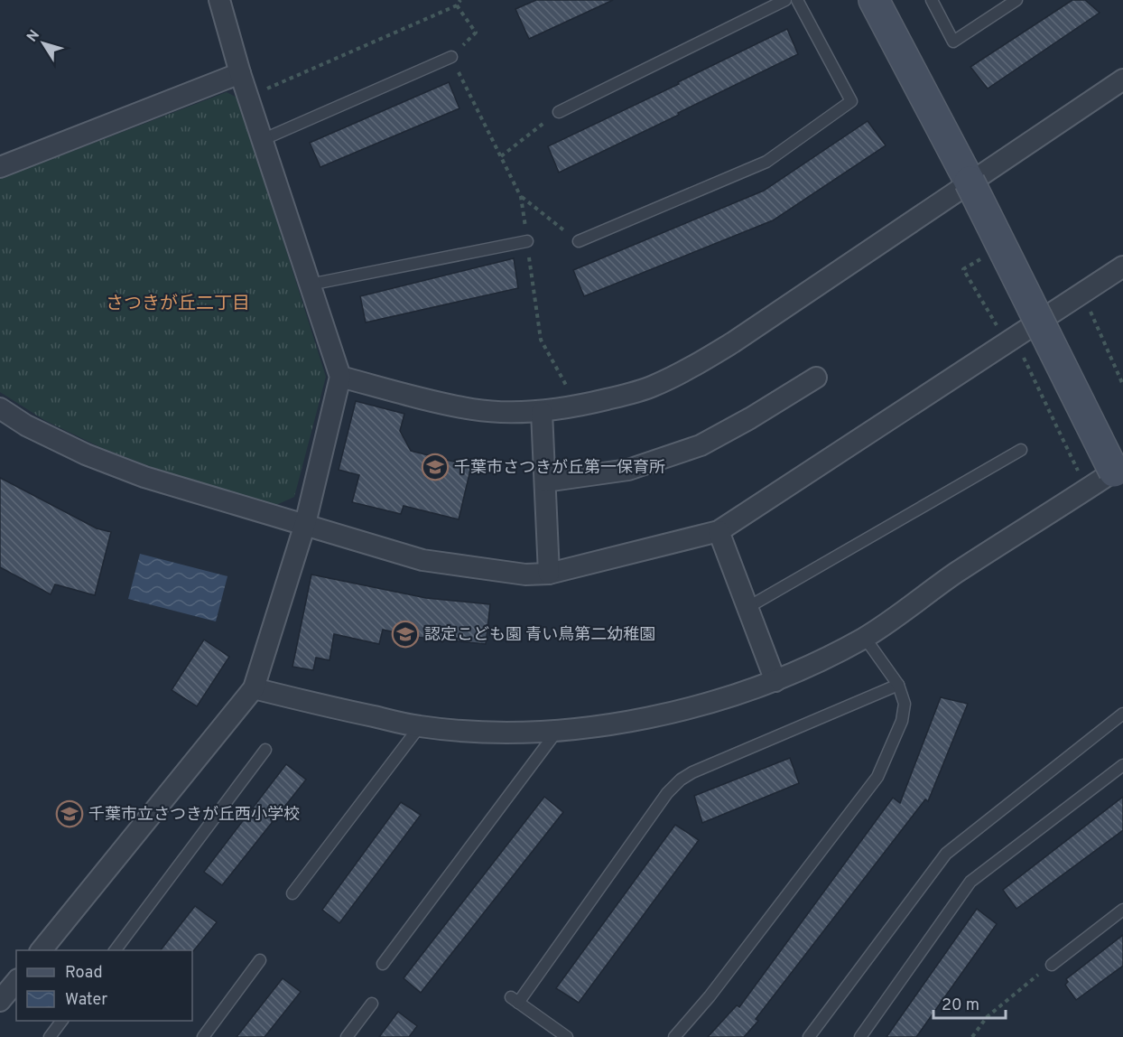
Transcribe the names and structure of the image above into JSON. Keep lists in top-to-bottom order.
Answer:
{
  "districts": ["さつきが丘二丁目"],
  "places": {
    "school or university": ["千葉市さつきが丘第一保育所", "認定こども園 青い鳥第二幼稚園", "千葉市立さつきが丘西小学校"]
  },
  "legend": ["Road", "Water"],
  "scale_bar": "20 m",
  "north": "top left"
}
